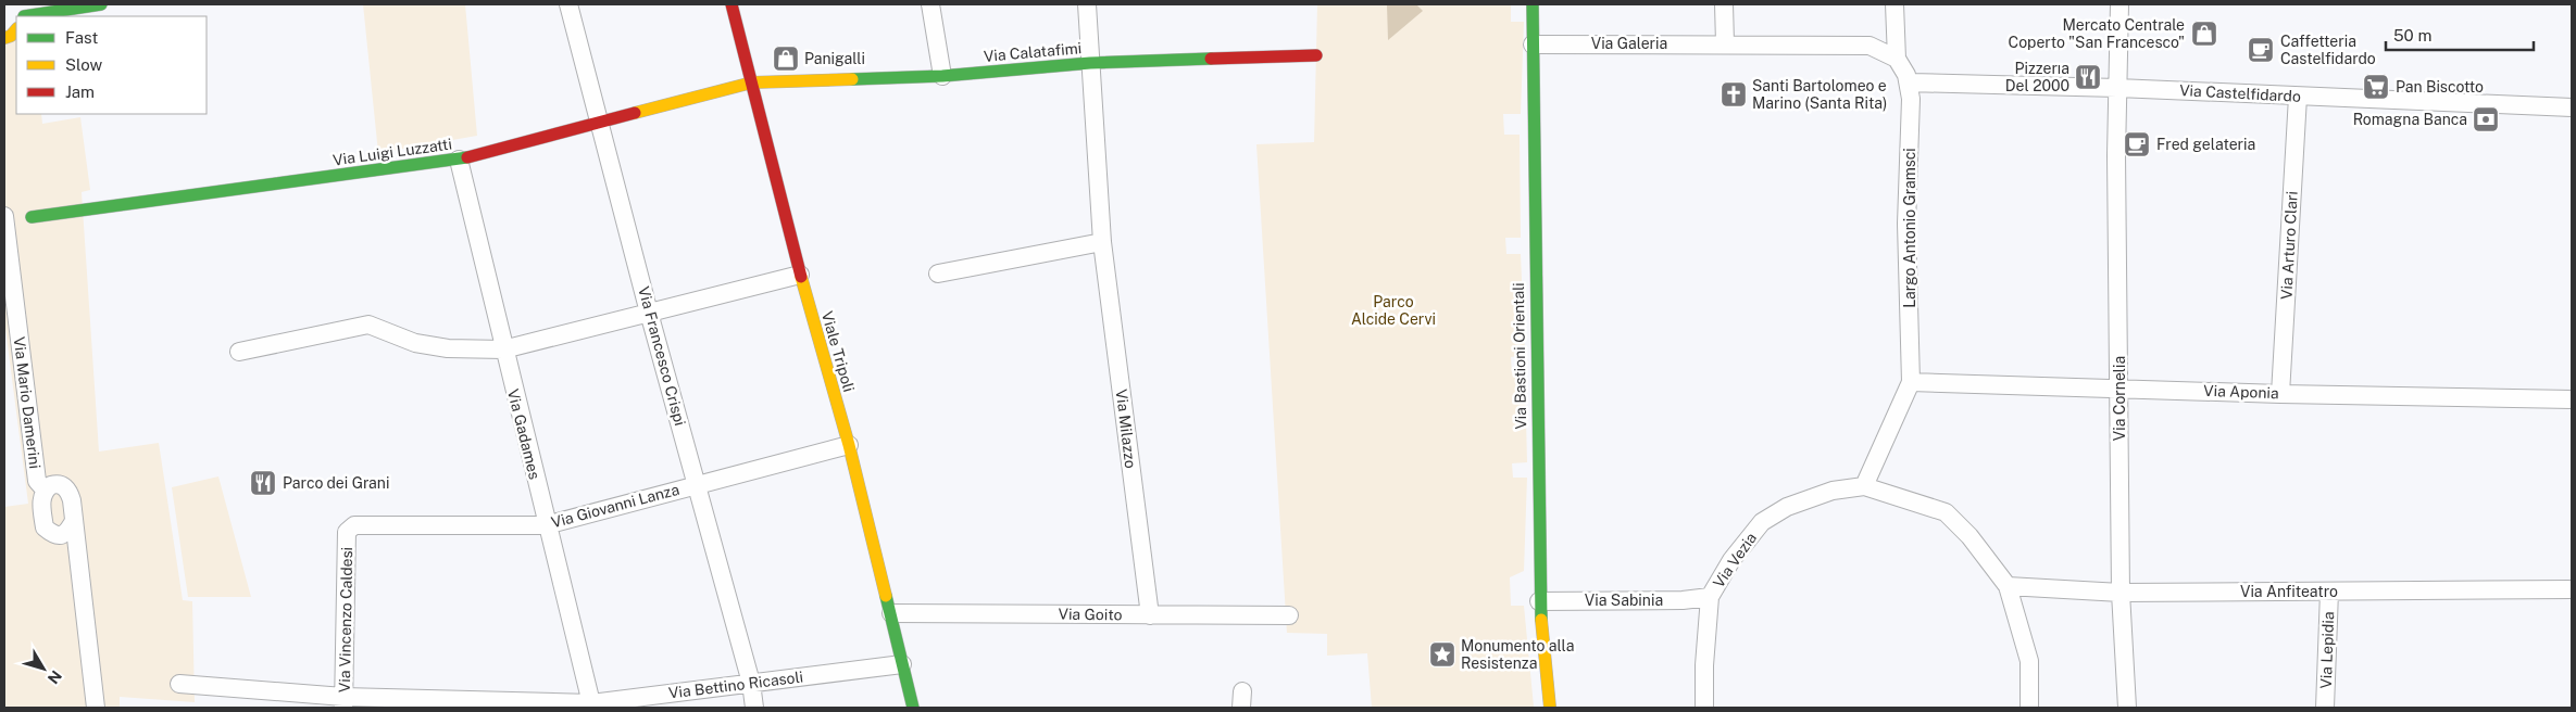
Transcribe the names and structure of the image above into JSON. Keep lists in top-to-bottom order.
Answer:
{
  "streets": {
    "street": [
      "Via Galeria",
      "Via Calatafimi",
      "Via Castelfidardo",
      "Via Luigi Luzzatti",
      "Largo Antonio Gramsci",
      "Via Arturo Clari",
      "Viale Tripoli",
      "Via Francesco Crispi",
      "Via Bastioni Orientali",
      "Via Aponia",
      "Via Cornelia",
      "Via Mario Damerini",
      "Via Milazzo",
      "Via Gadames",
      "Via Giovanni Lanza",
      "Via Vezia",
      "Via Anfiteatro",
      "Via Sabinia",
      "Via Goito",
      "Via Vincenzo Caldesi",
      "Via Lepidia",
      "Via Bettino Ricasoli"
    ]
  },
  "crossings": [
    ["Via Galeria", "Via Bastioni Orientali"],
    ["Via Calatafimi", "Via Luigi Luzzatti"],
    ["Via Calatafimi", "Viale Tripoli"],
    ["Via Calatafimi", "Via Milazzo"],
    ["Via Castelfidardo", "Largo Antonio Gramsci"],
    ["Via Castelfidardo", "Via Arturo Clari"],
    ["Via Castelfidardo", "Via Cornelia"],
    ["Via Luigi Luzzatti", "Viale Tripoli"],
    ["Via Luigi Luzzatti", "Via Francesco Crispi"],
    ["Via Luigi Luzzatti", "Via Gadames"],
    ["Largo Antonio Gramsci", "Via Aponia"],
    ["Via Arturo Clari", "Via Aponia"],
    ["Viale Tripoli", "Via Giovanni Lanza"],
    ["Viale Tripoli", "Via Goito"],
    ["Viale Tripoli", "Via Bettino Ricasoli"],
    ["Via Francesco Crispi", "Via Giovanni Lanza"],
    ["Via Francesco Crispi", "Via Bettino Ricasoli"],
    ["Via Bastioni Orientali", "Via Sabinia"],
    ["Via Aponia", "Via Cornelia"],
    ["Via Cornelia", "Via Anfiteatro"],
    ["Via Milazzo", "Via Goito"],
    ["Via Gadames", "Via Giovanni Lanza"],
    ["Via Gadames", "Via Bettino Ricasoli"],
    ["Via Giovanni Lanza", "Via Vincenzo Caldesi"],
    ["Via Vezia", "Via Anfiteatro"],
    ["Via Vezia", "Via Sabinia"],
    ["Via Anfiteatro", "Via Lepidia"],
    ["Via Vincenzo Caldesi", "Via Bettino Ricasoli"]
  ],
  "parks": ["Parco Alcide Cervi"],
  "places": {
    "shop": ["Mercato Centrale Coperto \"San Francesco\"", "Panigalli"],
    "cafe": ["Caffetteria Castelfidardo", "Fred gelateria"],
    "restaurant": ["Pizzerıa Del 2000", "Parco dei Grani"],
    "supermarket": ["Pan Biscotto"],
    "church": ["Santi Bartolomeo e Marino (Santa Rita)"],
    "bank": ["Romagna Banca"],
    "place": ["Monumento alla Resistenza"]
  },
  "legend": ["Fast", "Slow", "Jam"],
  "scale_bar": "50 m",
  "north": "bottom right"
}
